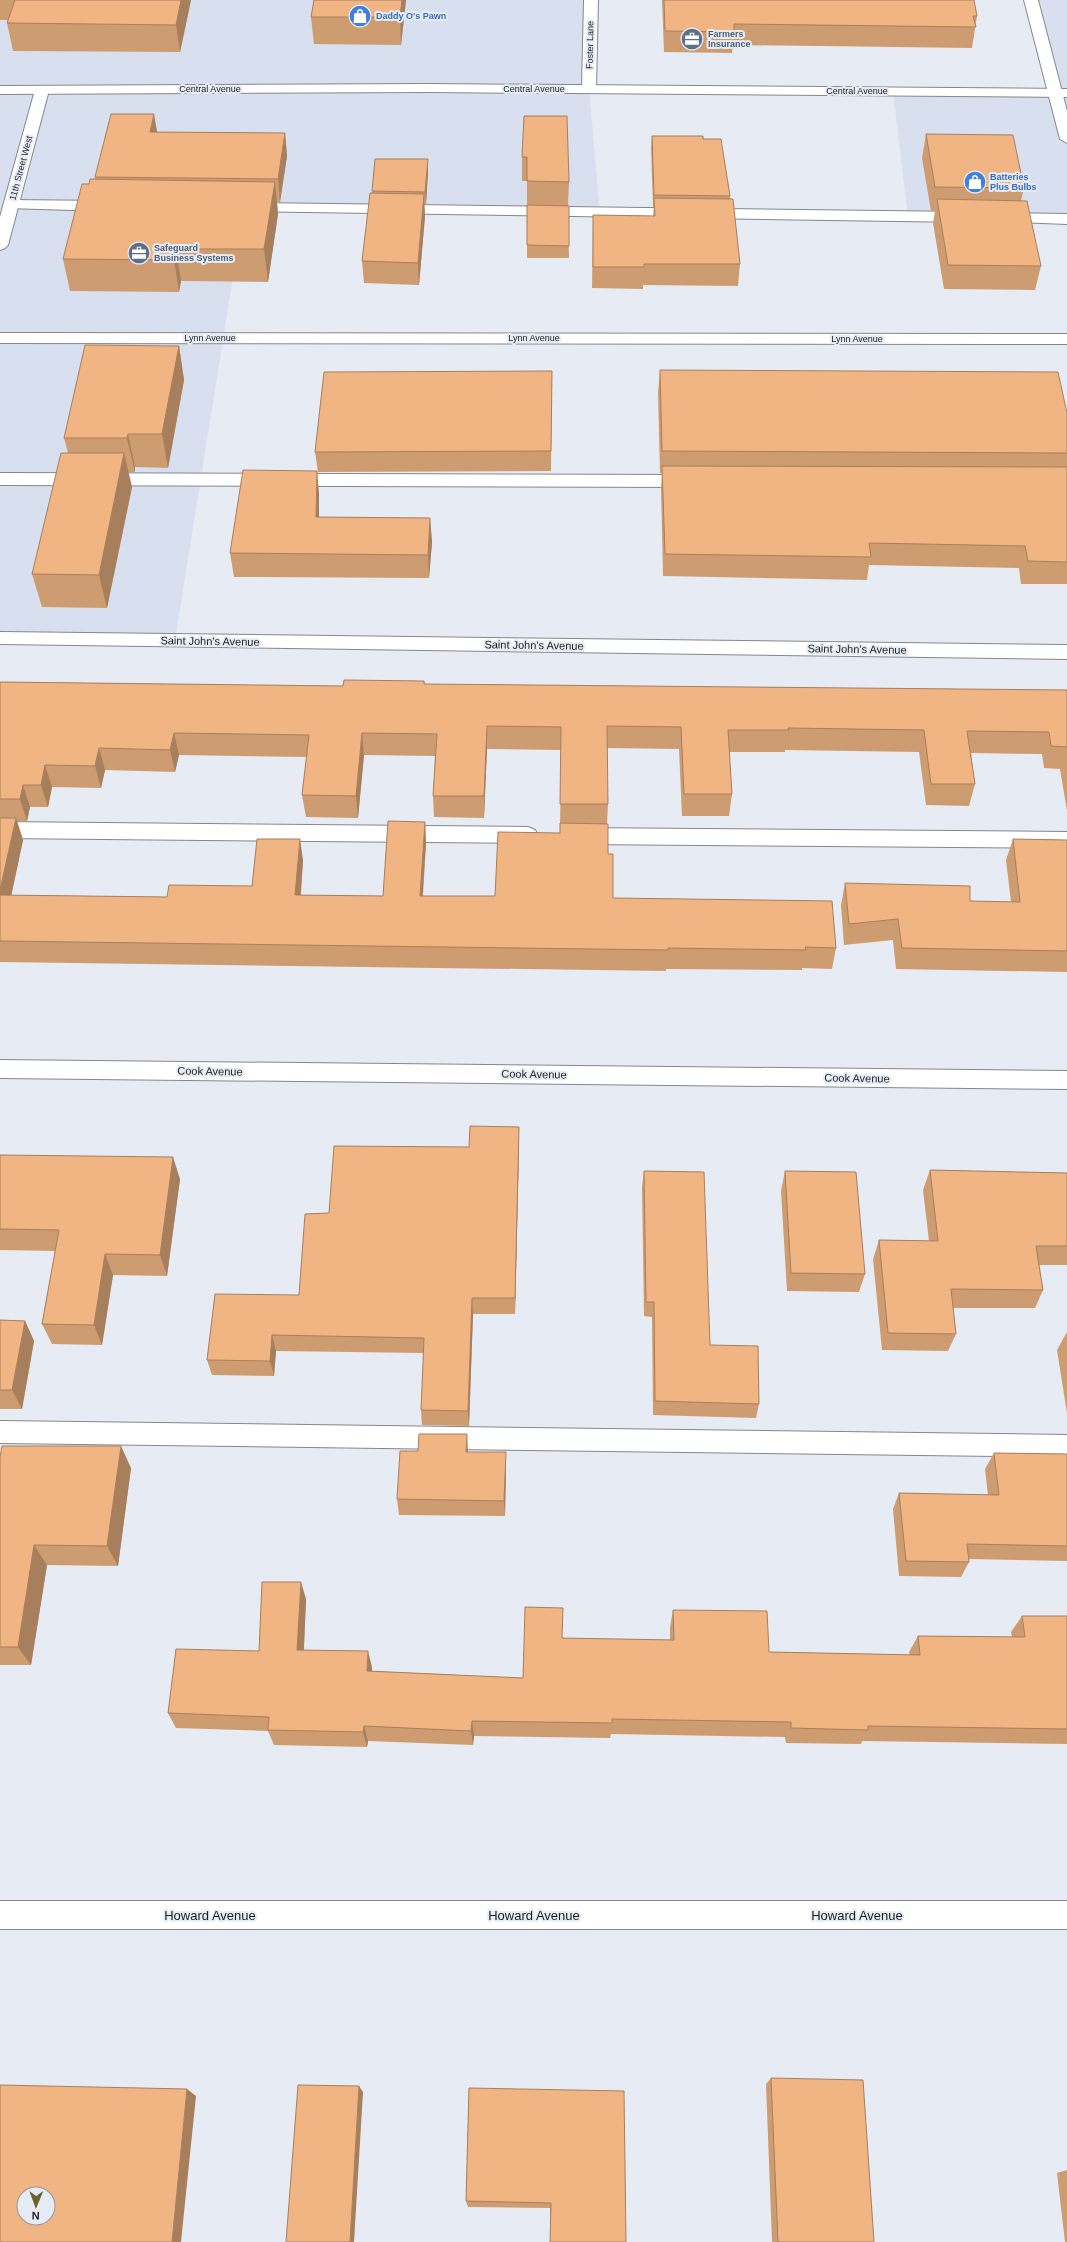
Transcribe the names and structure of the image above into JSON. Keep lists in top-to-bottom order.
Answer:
{
  "streets": {
    "street": [
      "Foster Lane",
      "Central Avenue",
      "11th Street West",
      "Lynn Avenue",
      "Saint John's Avenue",
      "Cook Avenue",
      "Howard Avenue"
    ]
  },
  "crossings": [
    ["Foster Lane", "Central Avenue"],
    ["Central Avenue", "11th Street West"]
  ],
  "places": {
    "shop": ["Daddy O's Pawn", "Batteries Plus Bulbs"],
    "office": ["Farmers Insurance", "Safeguard Business Systems"]
  },
  "north": "bottom"
}
